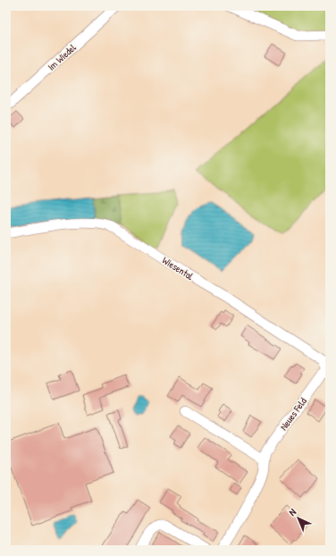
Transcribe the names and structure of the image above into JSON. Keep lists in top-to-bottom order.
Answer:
{
  "streets": {
    "street": ["Im Wiedel", "Wiesental", "Neues Feld"]
  },
  "crossings": [
    ["Wiesental", "Neues Feld"]
  ],
  "north": "top left"
}
